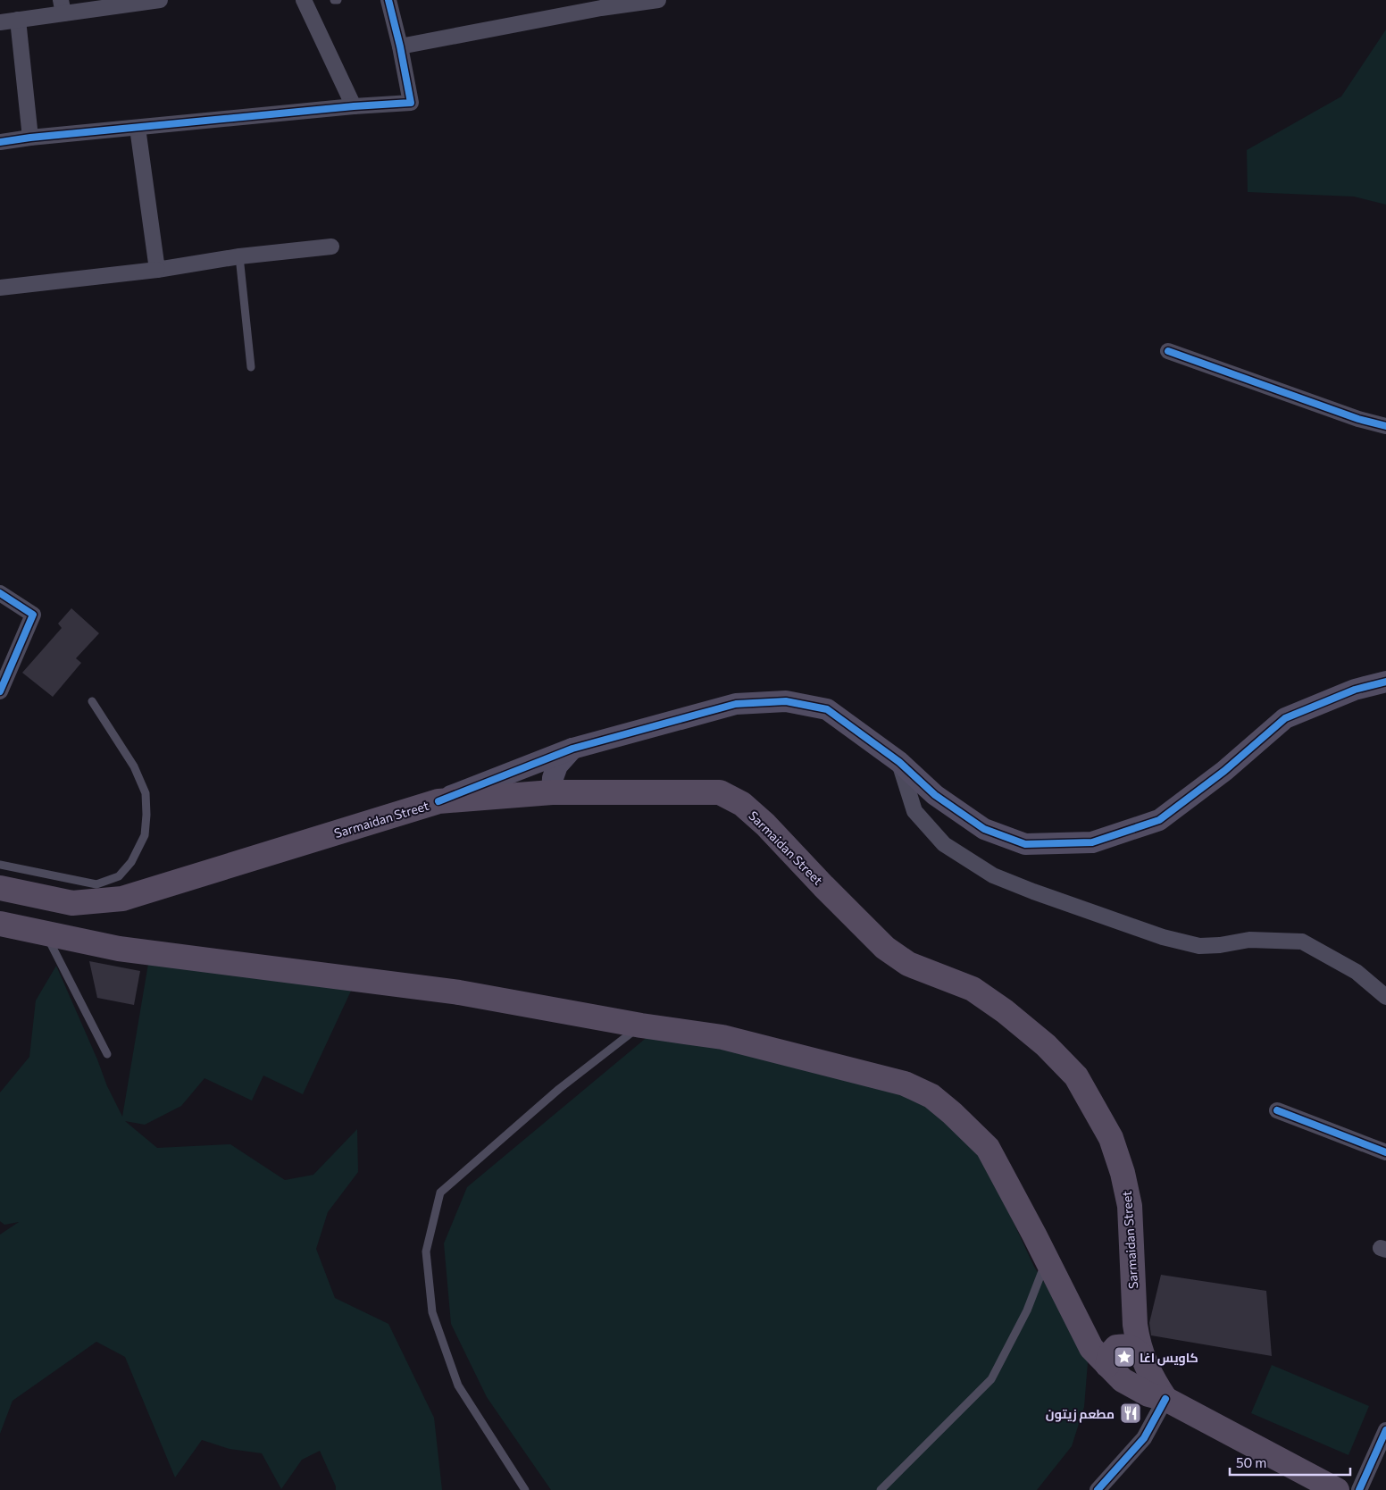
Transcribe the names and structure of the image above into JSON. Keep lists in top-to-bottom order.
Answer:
{
  "streets": {
    "main road": ["Sarmaidan Street"]
  },
  "places": {
    "place": ["كاويس اغا"],
    "restaurant": ["مطعم زيتون"]
  },
  "scale_bar": "50 m"
}
